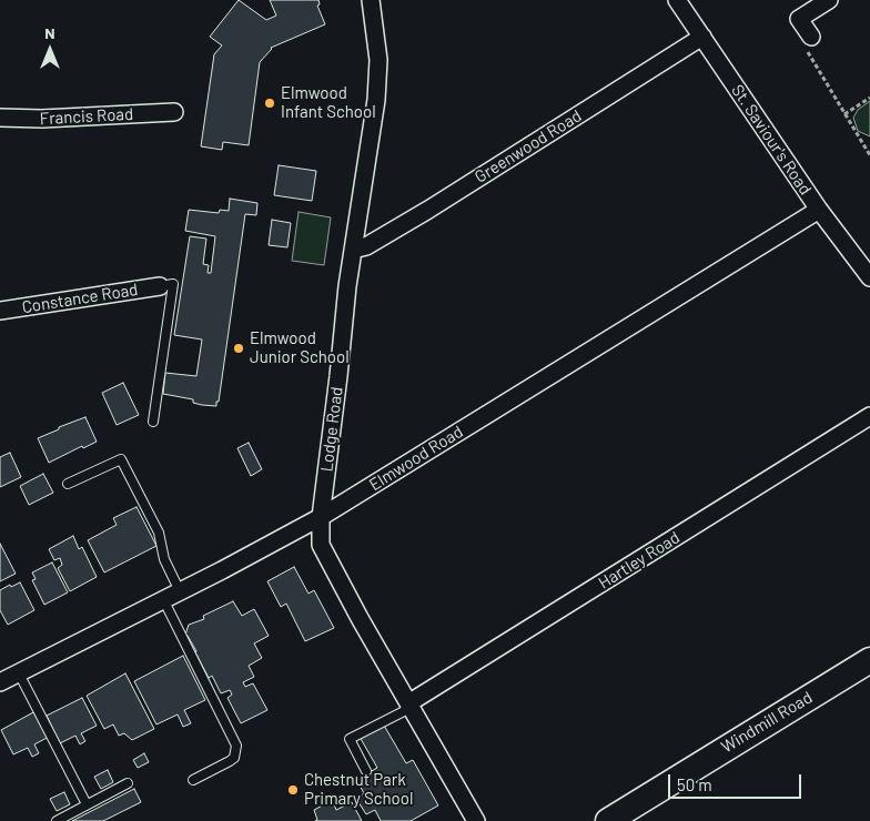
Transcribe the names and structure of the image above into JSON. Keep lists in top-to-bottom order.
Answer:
{
  "streets": {
    "main road": ["Windmill Road"],
    "street": [
      "Francis Road",
      "St. Saviour's Road",
      "Greenwood Road",
      "Constance Road",
      "Lodge Road",
      "Elmwood Road",
      "Hartley Road"
    ]
  },
  "crossings": [
    ["St. Saviour's Road", "Greenwood Road"],
    ["St. Saviour's Road", "Elmwood Road"],
    ["Greenwood Road", "Lodge Road"],
    ["Lodge Road", "Elmwood Road"],
    ["Lodge Road", "Hartley Road"]
  ],
  "places": ["Elmwood Infant School", "Elmwood Junior School", "Chestnut Park Primary School"],
  "scale_bar": "50 m",
  "north": "top"
}
